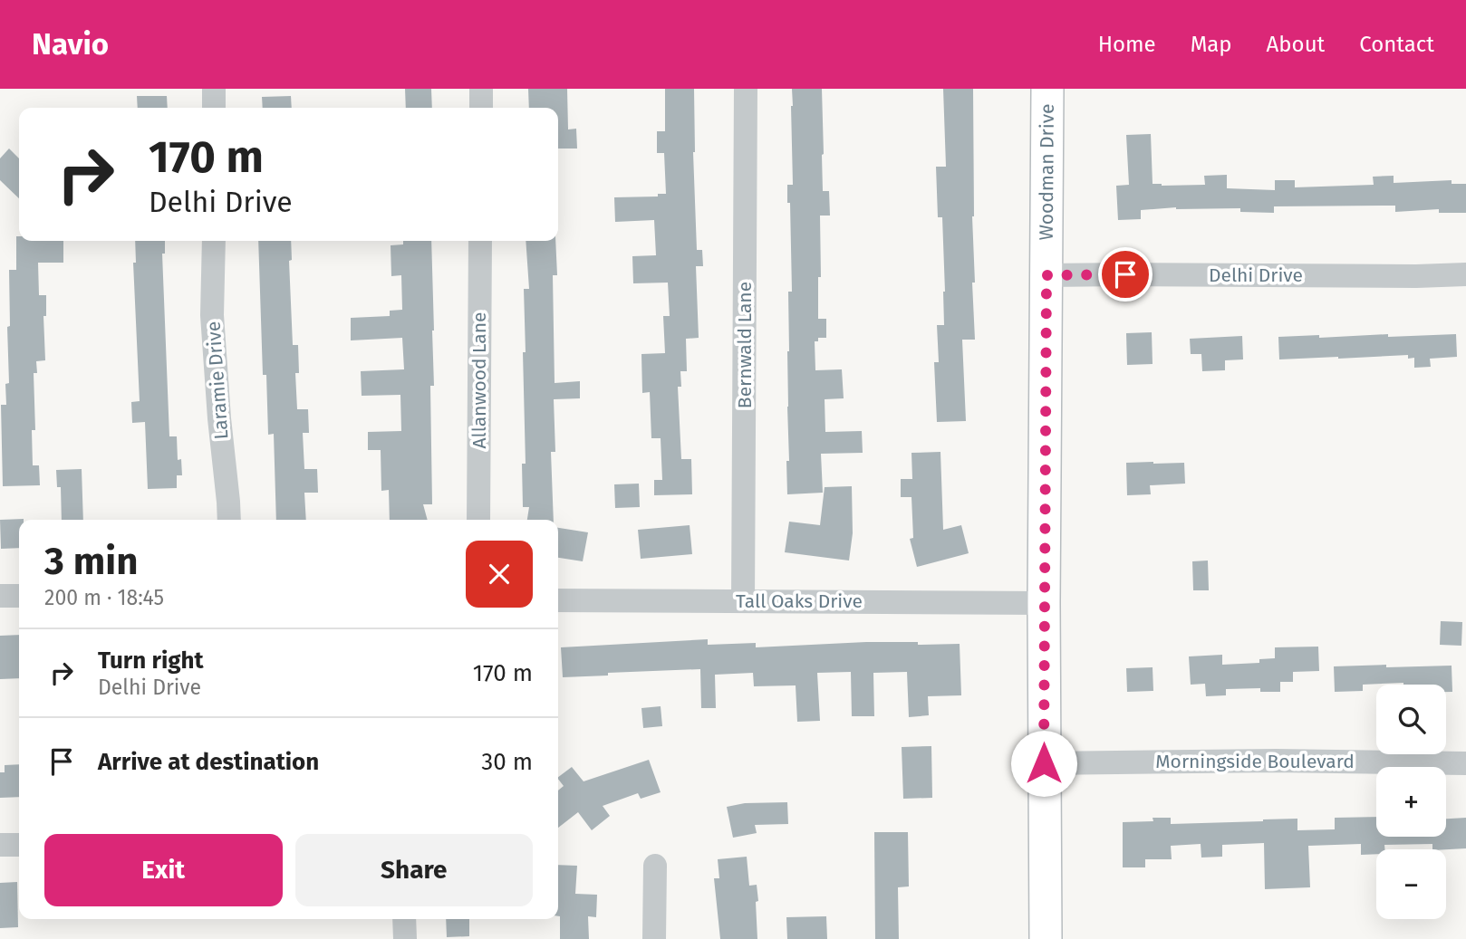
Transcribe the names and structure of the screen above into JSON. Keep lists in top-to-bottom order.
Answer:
{
  "streets": {
    "main road": ["Woodman Drive"],
    "street": [
      "Delhi Drive",
      "Bernwald Lane",
      "Laramie Drive",
      "Allanwood Lane",
      "Tall Oaks Drive",
      "Morningside Boulevard"
    ]
  },
  "crossings": [
    ["Woodman Drive", "Delhi Drive"],
    ["Woodman Drive", "Tall Oaks Drive"],
    ["Woodman Drive", "Morningside Boulevard"],
    ["Bernwald Lane", "Tall Oaks Drive"]
  ],
  "page": {
    "header": "Navio",
    "nav": [
      "Home",
      "Map",
      "About",
      "Contact"
    ],
    "turn": ["170 m", "Delhi Drive"],
    "heading": ["3 min", "200 m · 18:45"],
    "list": [
      {
        "name": "Turn right",
        "note": "Delhi Drive",
        "value": "170 m"
      },
      {
        "name": "Arrive at destination",
        "value": "30 m"
      }
    ],
    "map_buttons": ["+", "−"],
    "buttons": ["Exit", "Share"]
  }
}
